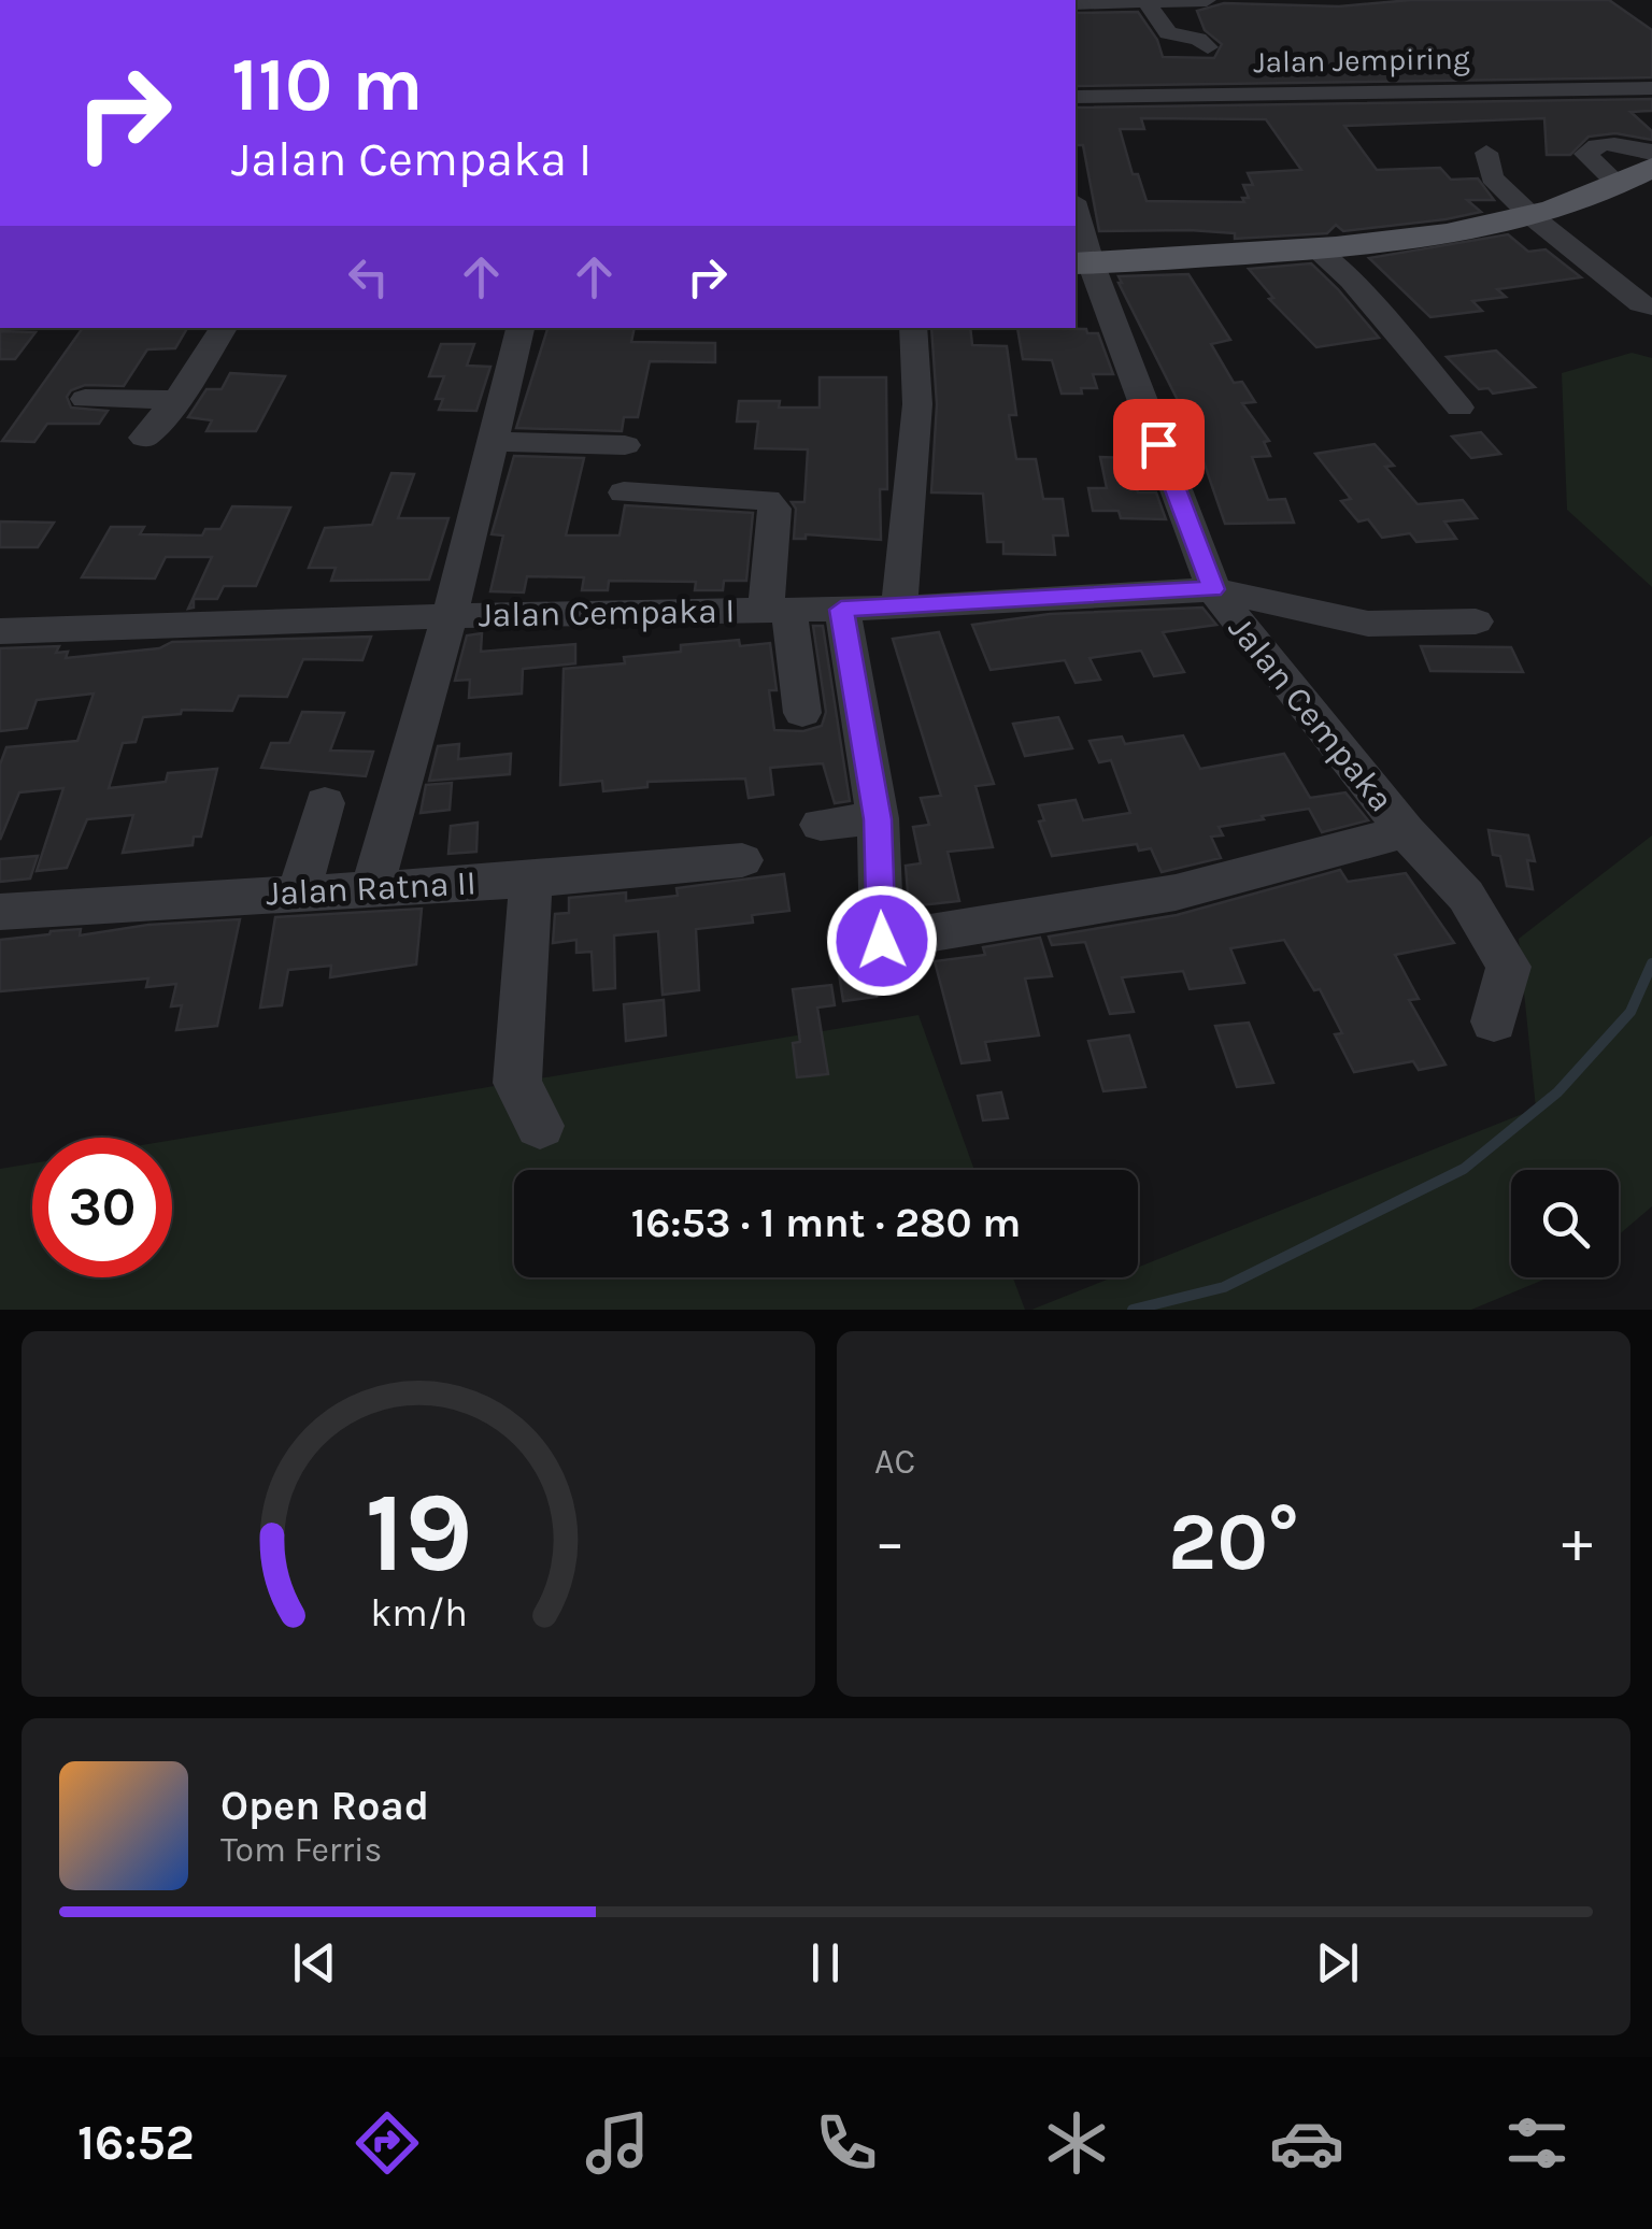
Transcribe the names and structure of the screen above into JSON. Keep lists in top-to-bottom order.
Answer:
{
  "streets": {
    "street": [
      "Jalan Jempiring",
      "Jalan Cempaka I",
      "Jalan Cempaka",
      "Jalan Ratna II"
    ]
  },
  "crossings": [
    ["Jalan Cempaka I", "Jalan Cempaka"]
  ],
  "page": {
    "turn": ["110 m", "Jalan Cempaka I"],
    "limit": "30",
    "trip": "16:53 · 1 mnt · 280 m",
    "tile": "AC",
    "heat": ["−", "20°", "+"],
    "song": ["Open Road", "Tom Ferris"],
    "tabs": "16:52",
    "gauge": ["19", "km/h"]
  }
}
